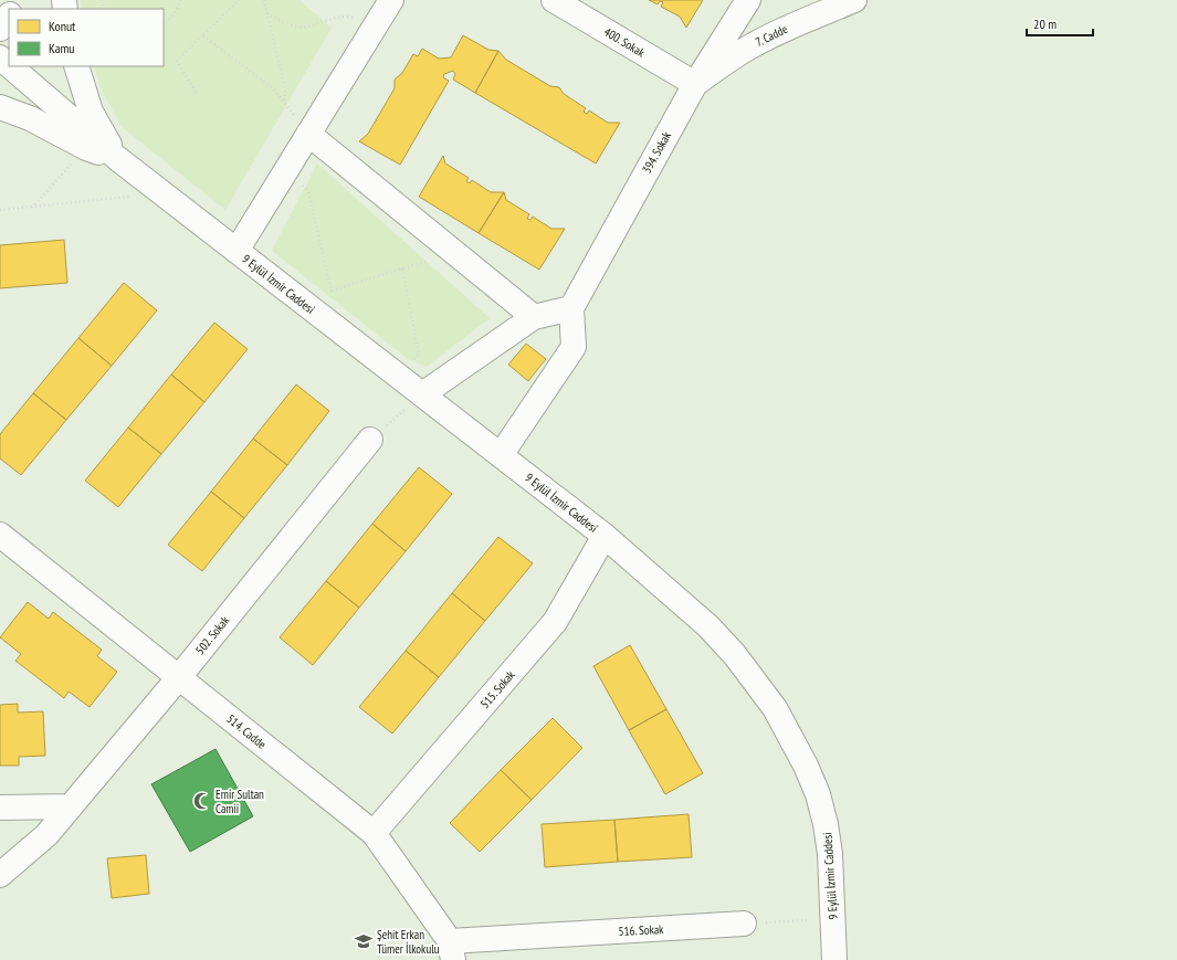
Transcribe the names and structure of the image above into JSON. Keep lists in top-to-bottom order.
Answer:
{
  "streets": {
    "street": [
      "7. Cadde",
      "400. Sokak",
      "394. Sokak",
      "9 Eylül İzmir Caddesi",
      "502. Sokak",
      "515. Sokak",
      "514. Cadde",
      "516. Sokak"
    ]
  },
  "crossings": [
    ["7. Cadde", "400. Sokak"],
    ["7. Cadde", "394. Sokak"],
    ["400. Sokak", "394. Sokak"],
    ["9 Eylül İzmir Caddesi", "515. Sokak"],
    ["502. Sokak", "514. Cadde"],
    ["515. Sokak", "514. Cadde"],
    ["514. Cadde", "516. Sokak"]
  ],
  "places": {
    "mosque": ["Emir Sultan Camii"],
    "school or university": ["Şehit Erkan Tümer İlkokulu"]
  },
  "legend": ["Konut", "Kamu"],
  "scale_bar": "20 m"
}
